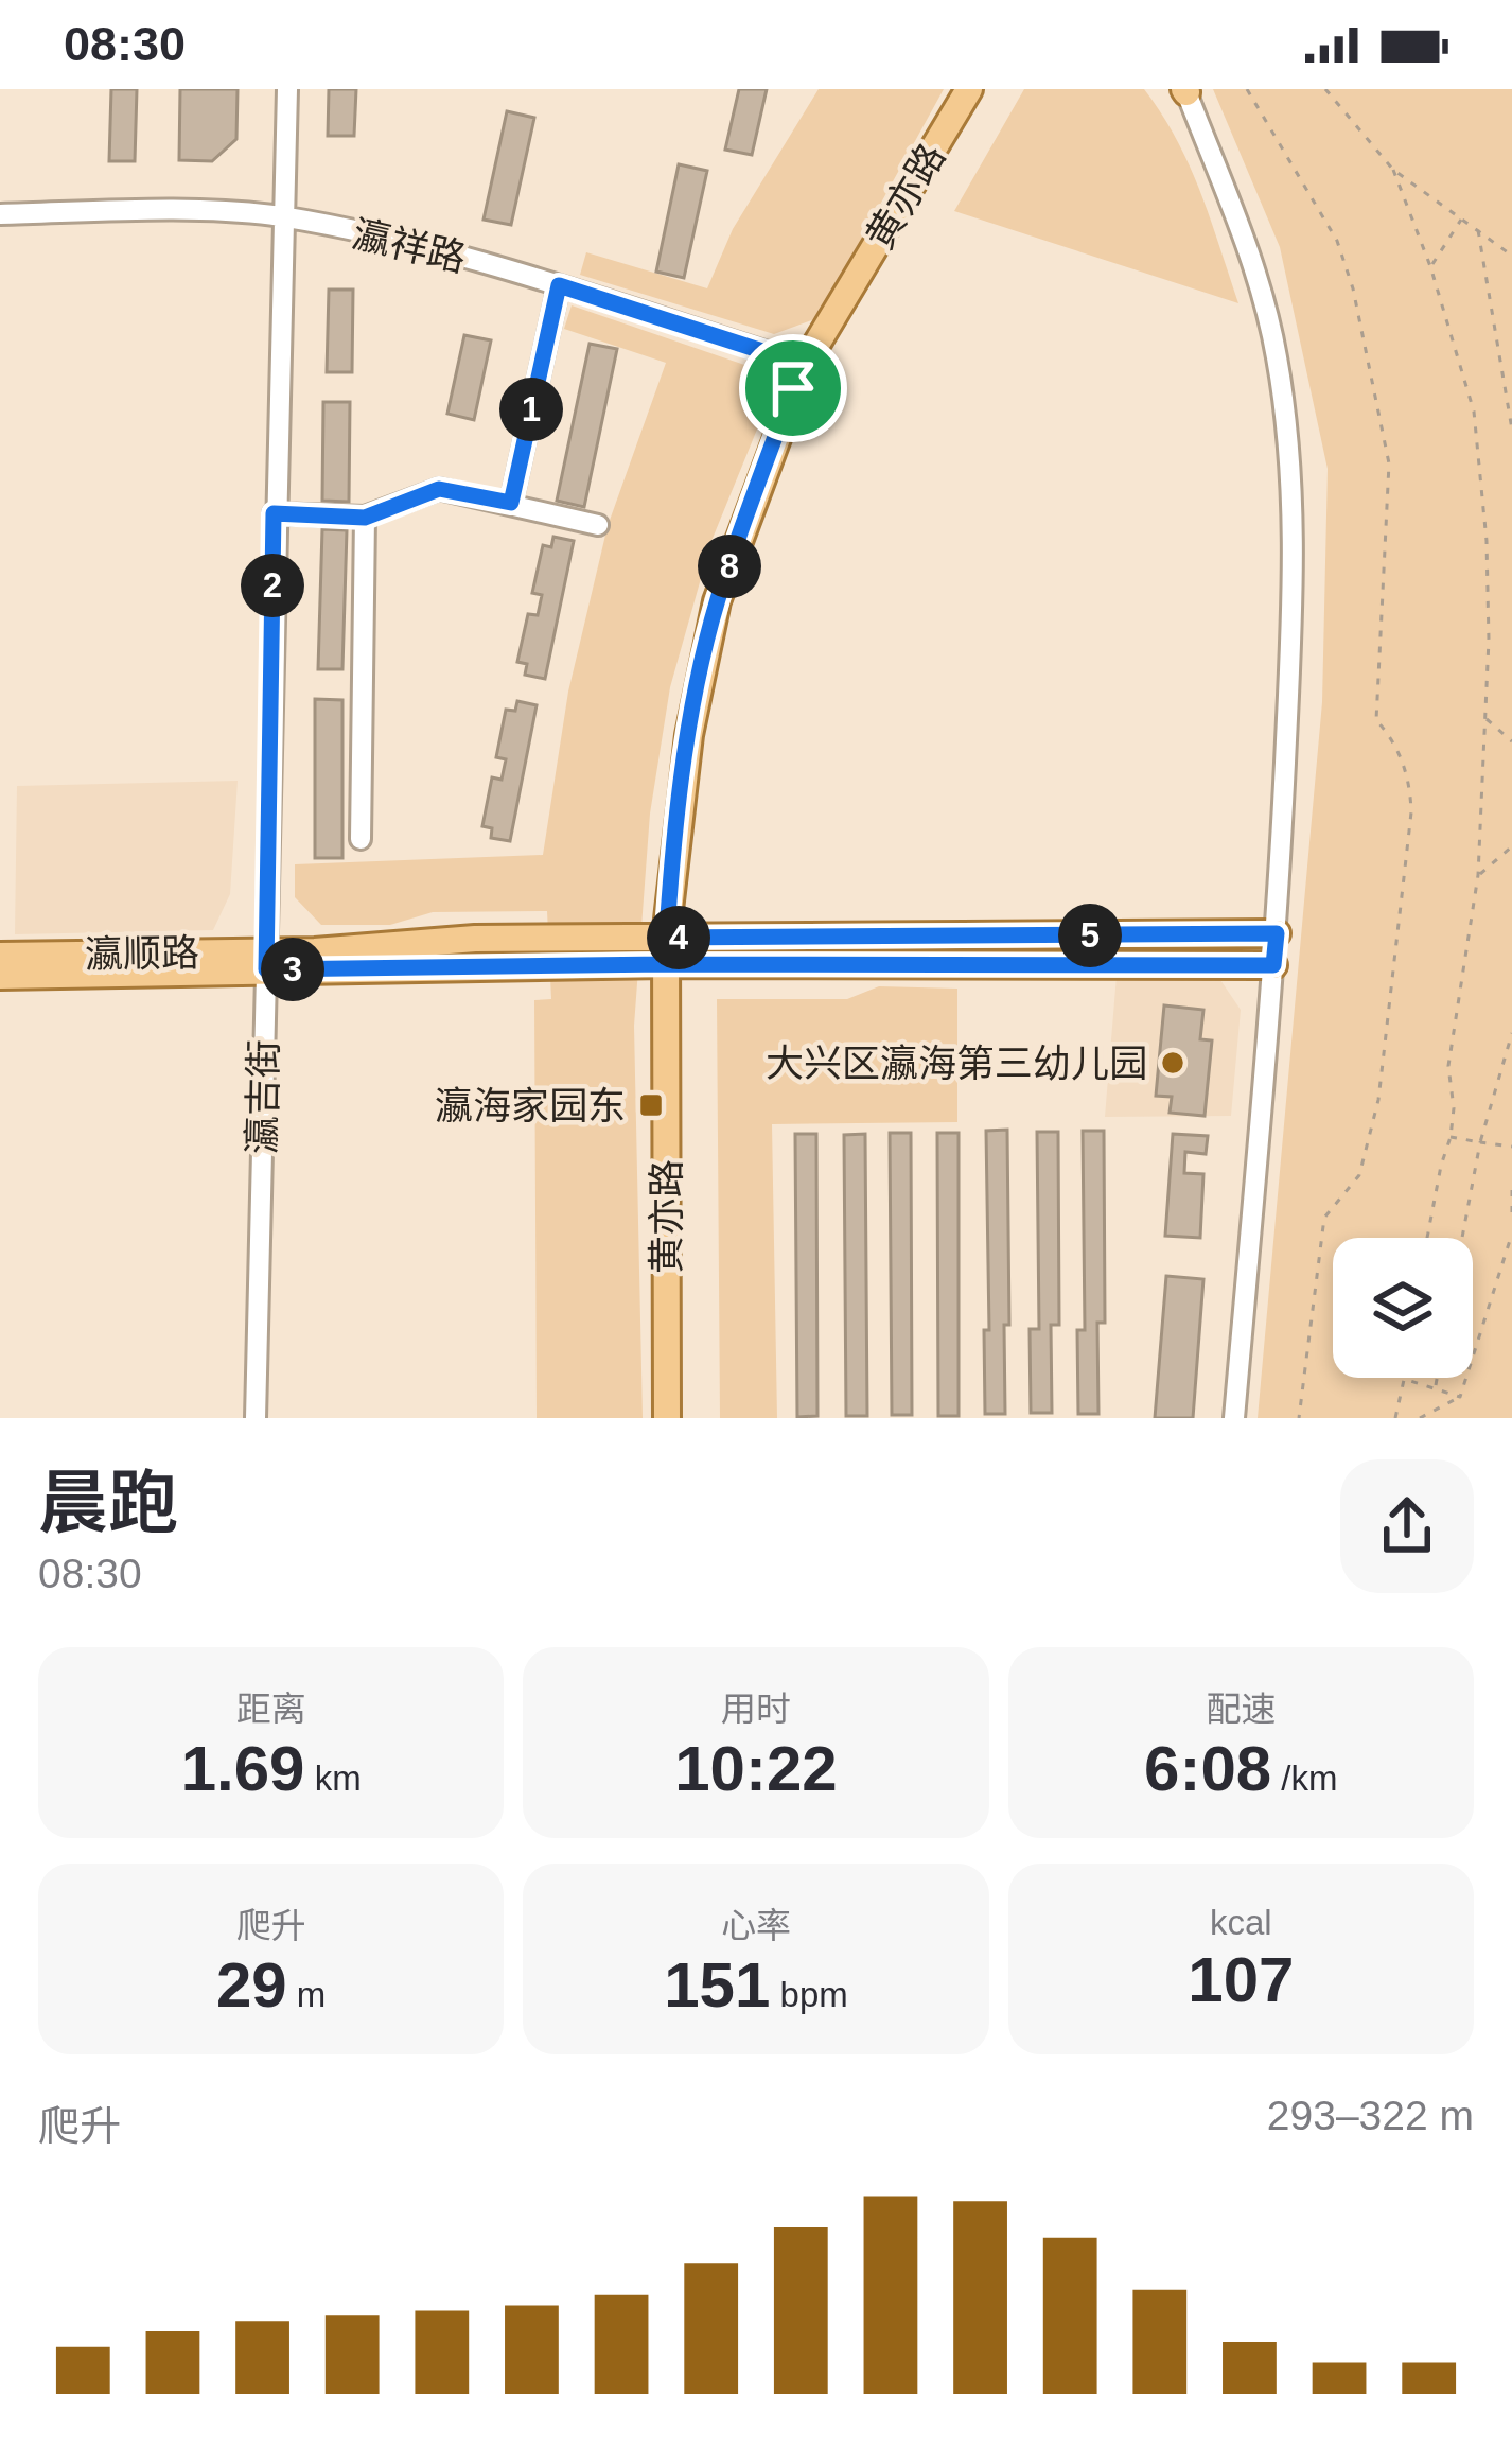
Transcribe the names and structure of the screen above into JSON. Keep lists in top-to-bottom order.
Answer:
{
  "streets": {
    "main road": ["黄亦路", "瀛顺路"],
    "street": ["瀛祥路", "瀛吉街"]
  },
  "crossings": [
    ["黄亦路", "瀛祥路"],
    ["黄亦路", "瀛顺路"],
    ["瀛祥路", "瀛吉街"],
    ["瀛顺路", "瀛吉街"]
  ],
  "places": {
    "other": ["大兴区瀛海第三幼儿园"],
    "transit": ["瀛海家园东"]
  },
  "page": {
    "status": "08:30",
    "pins": [
      "1",
      "8",
      "2",
      "5",
      "4",
      "3"
    ],
    "heading": ["晨跑", "08:30"],
    "stats": [
      ["距离", "1.69 km"],
      ["用时", "10:22"],
      ["配速", "6:08 /km"],
      ["爬升", "29 m"],
      ["心率", "151 bpm"],
      ["kcal", "107"]
    ],
    "chart": ["爬升", "293–322 m"]
  }
}
